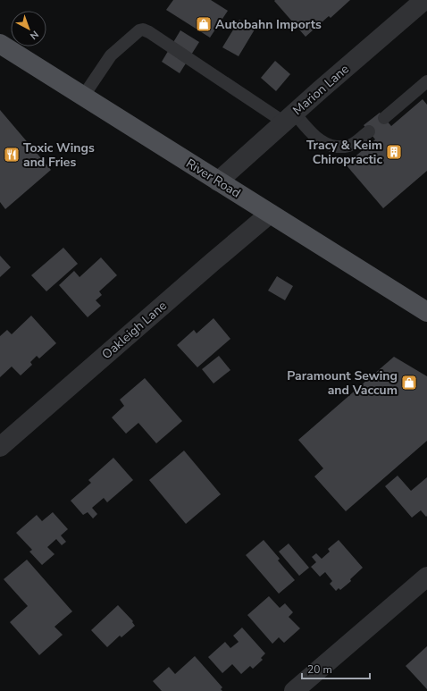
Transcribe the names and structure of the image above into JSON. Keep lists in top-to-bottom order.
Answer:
{
  "streets": {
    "main road": ["River Road"],
    "street": ["Marion Lane", "Oakleigh Lane"]
  },
  "crossings": [
    ["Marion Lane", "River Road"],
    ["River Road", "Oakleigh Lane"]
  ],
  "places": {
    "shop": ["Autobahn Imports", "Paramount Sewing and Vaccum"],
    "building": ["Tracy & Keim Chiropractic"],
    "restaurant": ["Toxic Wings and Fries"]
  },
  "scale_bar": "20 m",
  "north": "bottom right"
}
